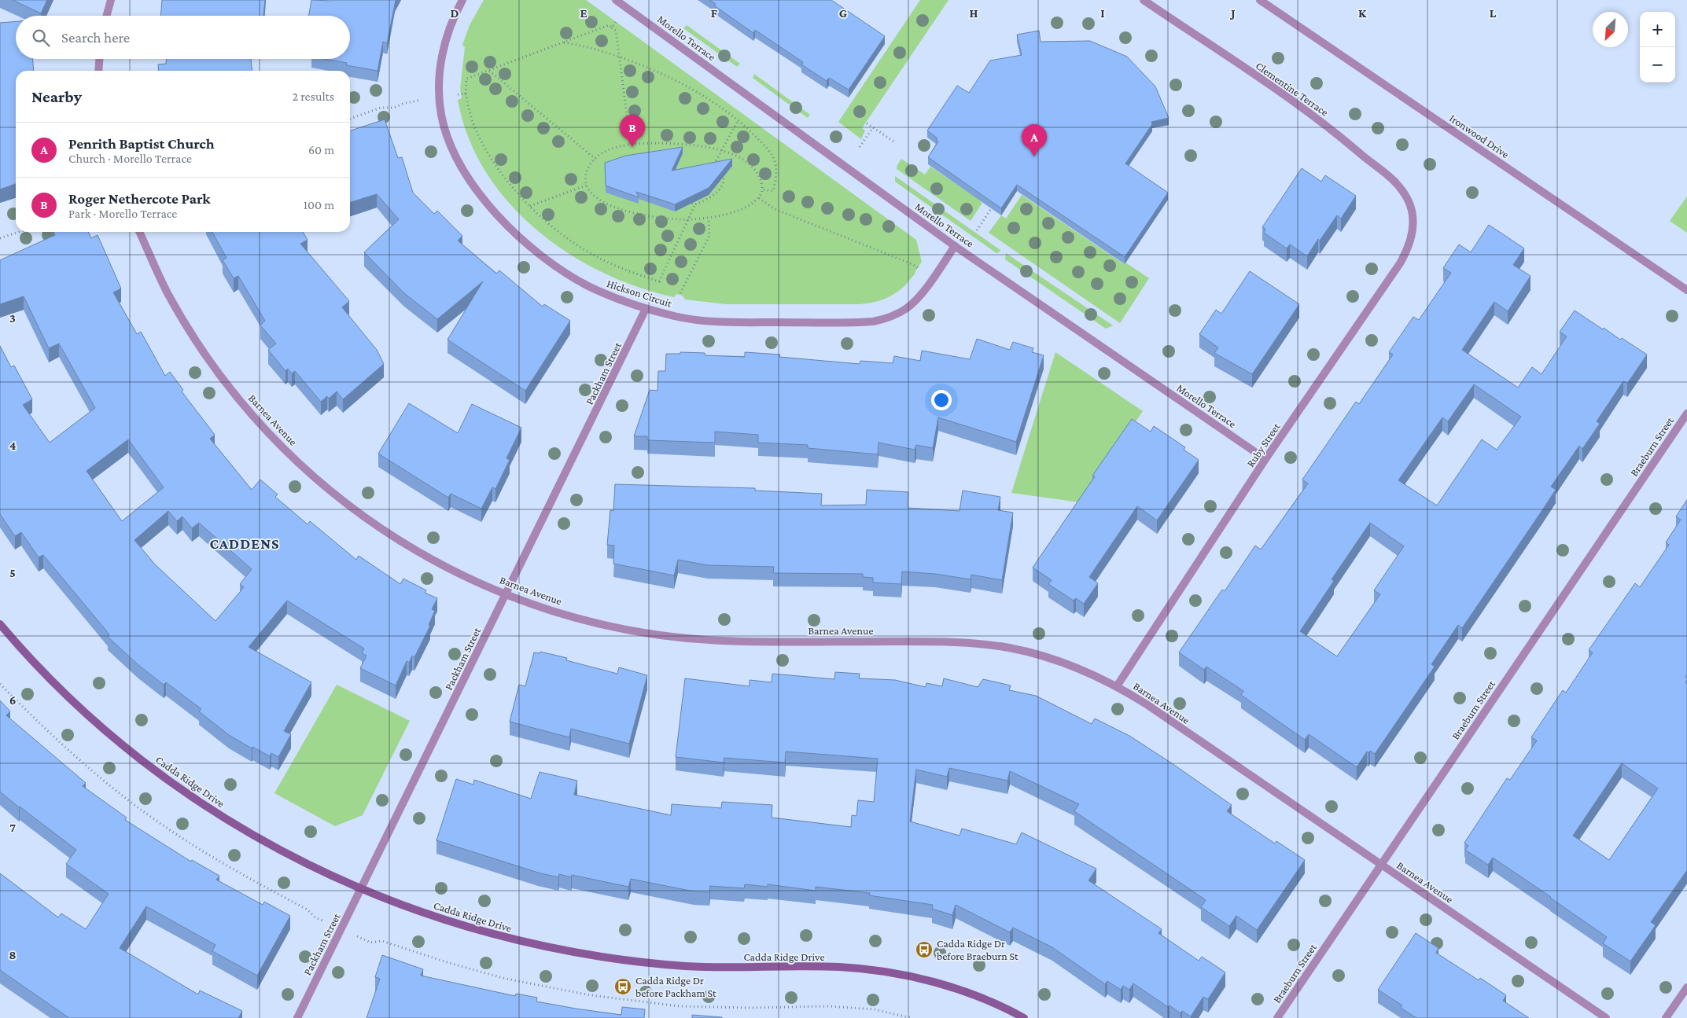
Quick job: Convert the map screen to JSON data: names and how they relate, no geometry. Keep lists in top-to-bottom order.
{
  "streets": {
    "street": [
      "Morello Terrace",
      "Clementine Terrace",
      "Ironwood Drive",
      "Hickson Circuit",
      "Packham Street",
      "Barnea Avenue",
      "Ruby Street",
      "Braeburn Street",
      "Cadda Ridge Drive"
    ]
  },
  "crossings": [
    ["Morello Terrace", "Hickson Circuit"],
    ["Morello Terrace", "Ruby Street"],
    ["Clementine Terrace", "Ruby Street"],
    ["Hickson Circuit", "Packham Street"],
    ["Packham Street", "Barnea Avenue"],
    ["Packham Street", "Cadda Ridge Drive"],
    ["Barnea Avenue", "Ruby Street"],
    ["Barnea Avenue", "Braeburn Street"]
  ],
  "districts": ["CADDENS"],
  "places": {
    "bus stop": ["Cadda Ridge Dr before Braeburn St", "Cadda Ridge Dr before Packham St"]
  },
  "north": "bottom left",
  "page": {
    "map_buttons": ["+", "−"],
    "search": "Search here",
    "heading": ["Nearby", "2 results"],
    "pins": ["B", "A"],
    "list": [
      {
        "mark": "A",
        "name": "Penrith Baptist Church",
        "note": "Church · Morello Terrace",
        "value": "60 m"
      },
      {
        "mark": "B",
        "name": "Roger Nethercote Park",
        "note": "Park · Morello Terrace",
        "value": "100 m"
      }
    ]
  },
  "grid": {
    "columns": [
      "D",
      "E",
      "F",
      "G",
      "H",
      "I",
      "J",
      "K",
      "L"
    ],
    "rows": [
      "3",
      "4",
      "5",
      "6",
      "7",
      "8"
    ]
  }
}
